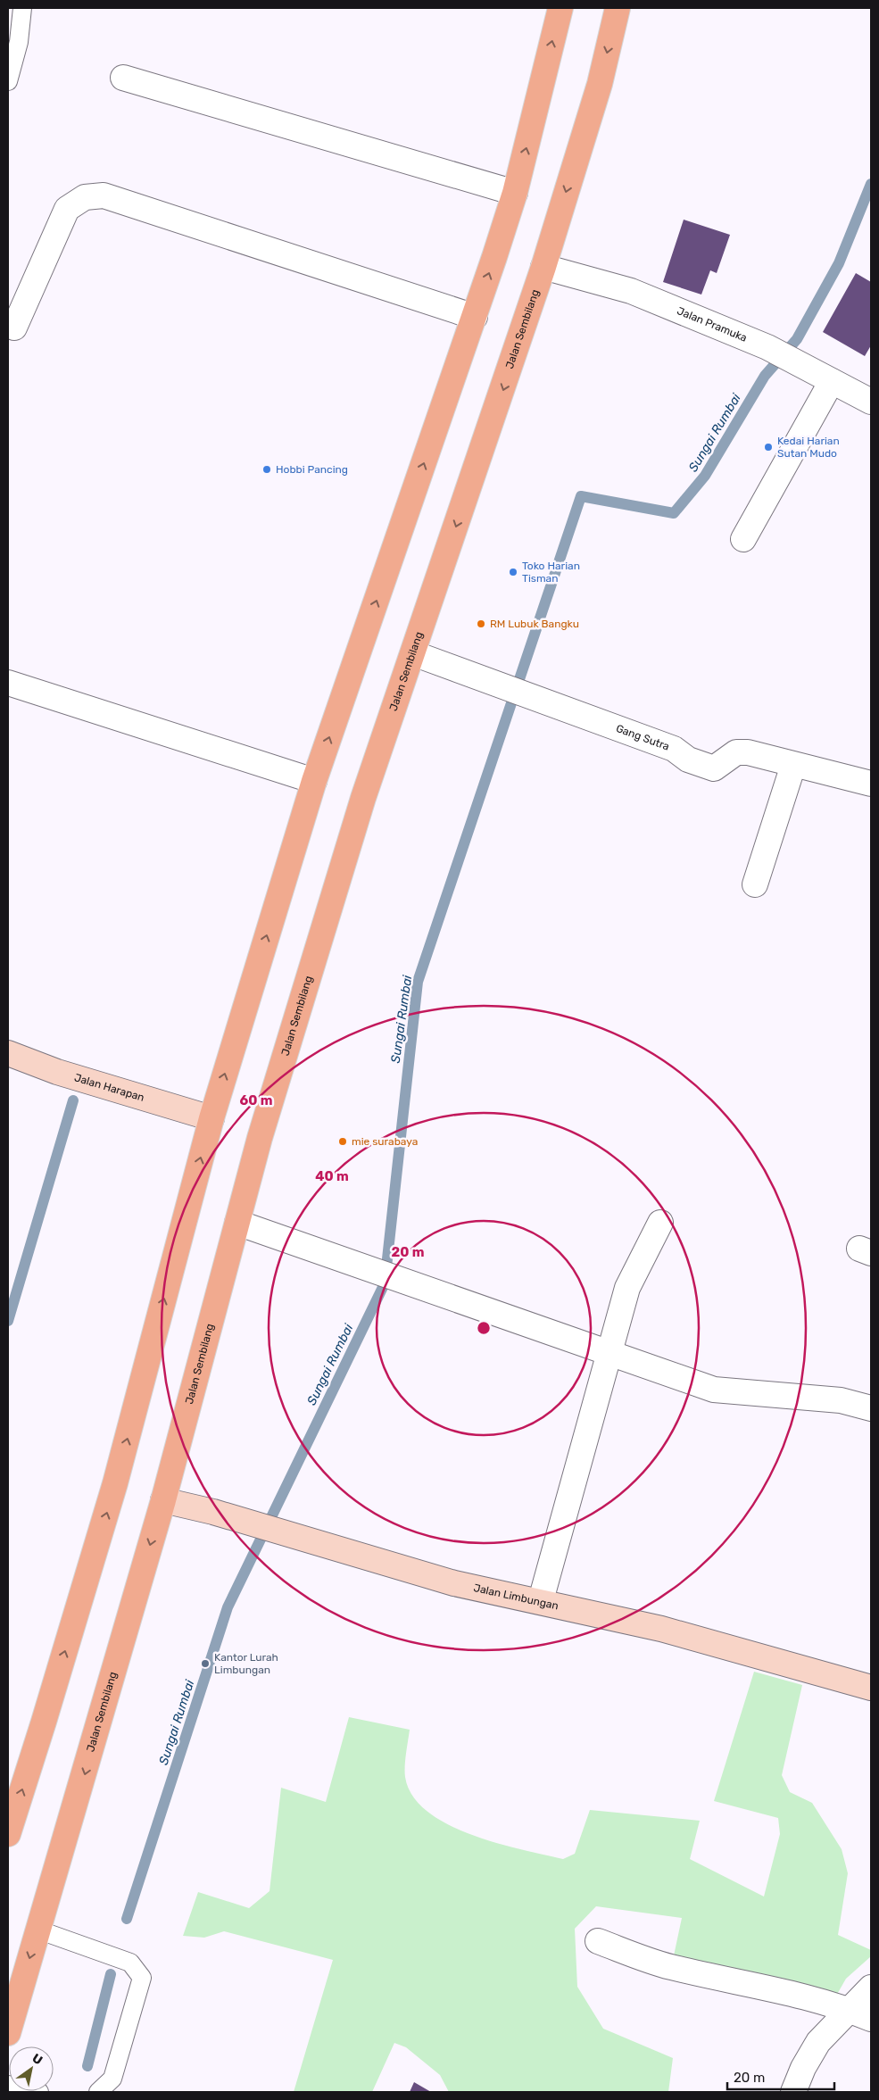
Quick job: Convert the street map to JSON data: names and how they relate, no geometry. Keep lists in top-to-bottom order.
{
  "streets": {
    "main road": ["Jalan Sembilang"],
    "street": [
      "Jalan Pramuka",
      "Gang Sutra",
      "Jalan Harapan",
      "Jalan Limbungan"
    ]
  },
  "crossings": [
    ["Jalan Pramuka", "Jalan Sembilang"],
    ["Jalan Sembilang", "Gang Sutra"],
    ["Jalan Sembilang", "Jalan Limbungan"]
  ],
  "water": ["Sungai Rumbai"],
  "places": [
    "Kedai Harian Sutan Mudo",
    "Hobbi Pancing",
    "Toko Harian Tisman",
    "RM Lubuk Bangku",
    "mie surabaya",
    "Kantor Lurah Limbungan"
  ],
  "scale_bar": "20 m",
  "north": "top right",
  "rings": ["60 m", "40 m", "20 m"]
}
